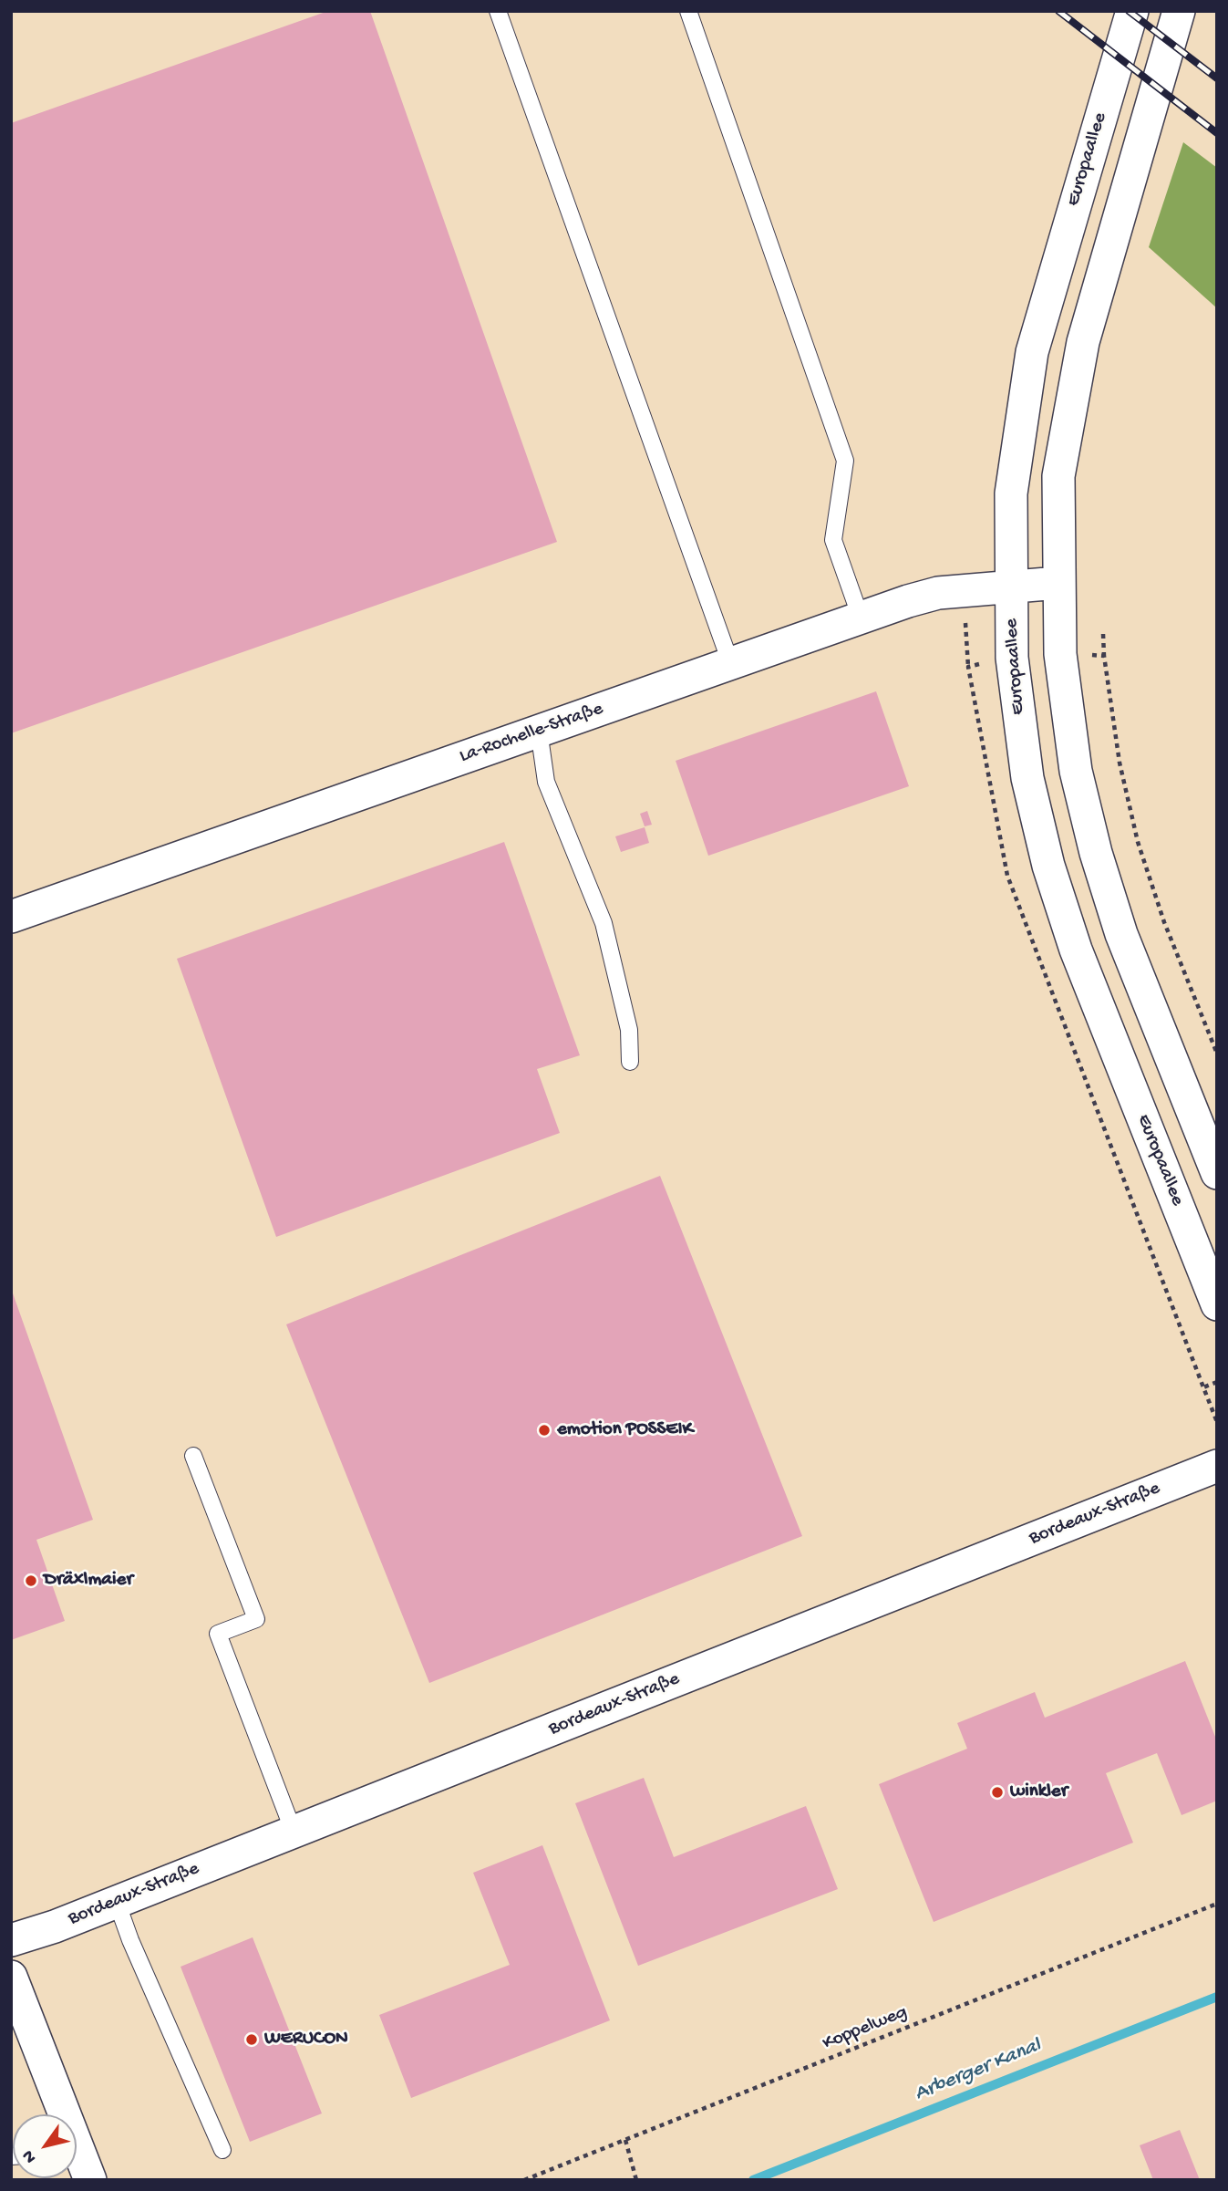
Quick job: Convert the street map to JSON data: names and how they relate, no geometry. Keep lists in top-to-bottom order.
{
  "streets": {
    "street": ["Europaallee", "La-Rochelle-Straße", "Bordeaux-Straße"],
    "path": ["Koppelweg"]
  },
  "crossings": [
    ["Europaallee", "La-Rochelle-Straße"]
  ],
  "water": ["Arberger Kanal"],
  "places": [
    "emotion POSSEIK",
    "Dräxlmaier",
    "winkler",
    "WERUCON"
  ],
  "north": "bottom left"
}
